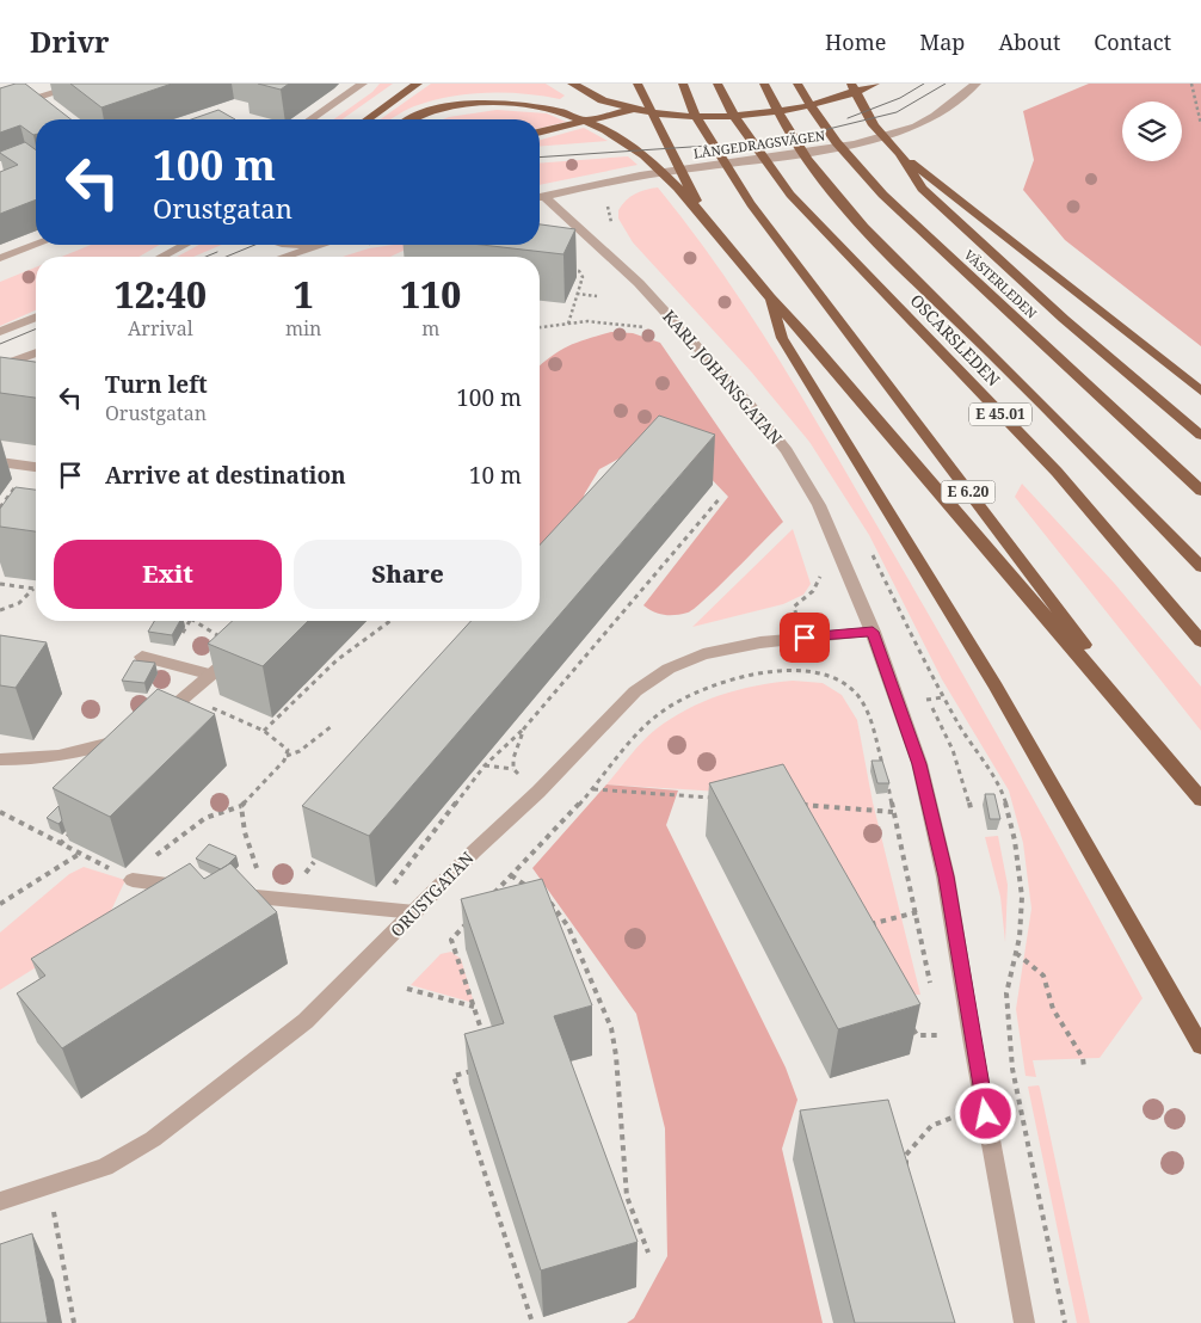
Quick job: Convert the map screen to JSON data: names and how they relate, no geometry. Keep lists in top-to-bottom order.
{
  "streets": {
    "highway": [
      "VÄSTERLEDEN",
      "OSCARSLEDEN",
      "E 45.01",
      "E 6.20"
    ],
    "street": ["LÅNGEDRAGSVÄGEN", "KARL JOHANSGATAN", "ORUSTGATAN"]
  },
  "crossings": [
    ["KARL JOHANSGATAN", "ORUSTGATAN"]
  ],
  "page": {
    "header": "Drivr",
    "nav": [
      "Home",
      "Map",
      "About",
      "Contact"
    ],
    "turn": ["100 m", "Orustgatan"],
    "eta": [
      "12:40",
      "Arrival",
      "1",
      "min",
      "110",
      "m"
    ],
    "list": [
      {
        "name": "Turn left",
        "note": "Orustgatan",
        "value": "100 m"
      },
      {
        "name": "Arrive at destination",
        "value": "10 m"
      }
    ],
    "buttons": ["Exit", "Share"]
  }
}
